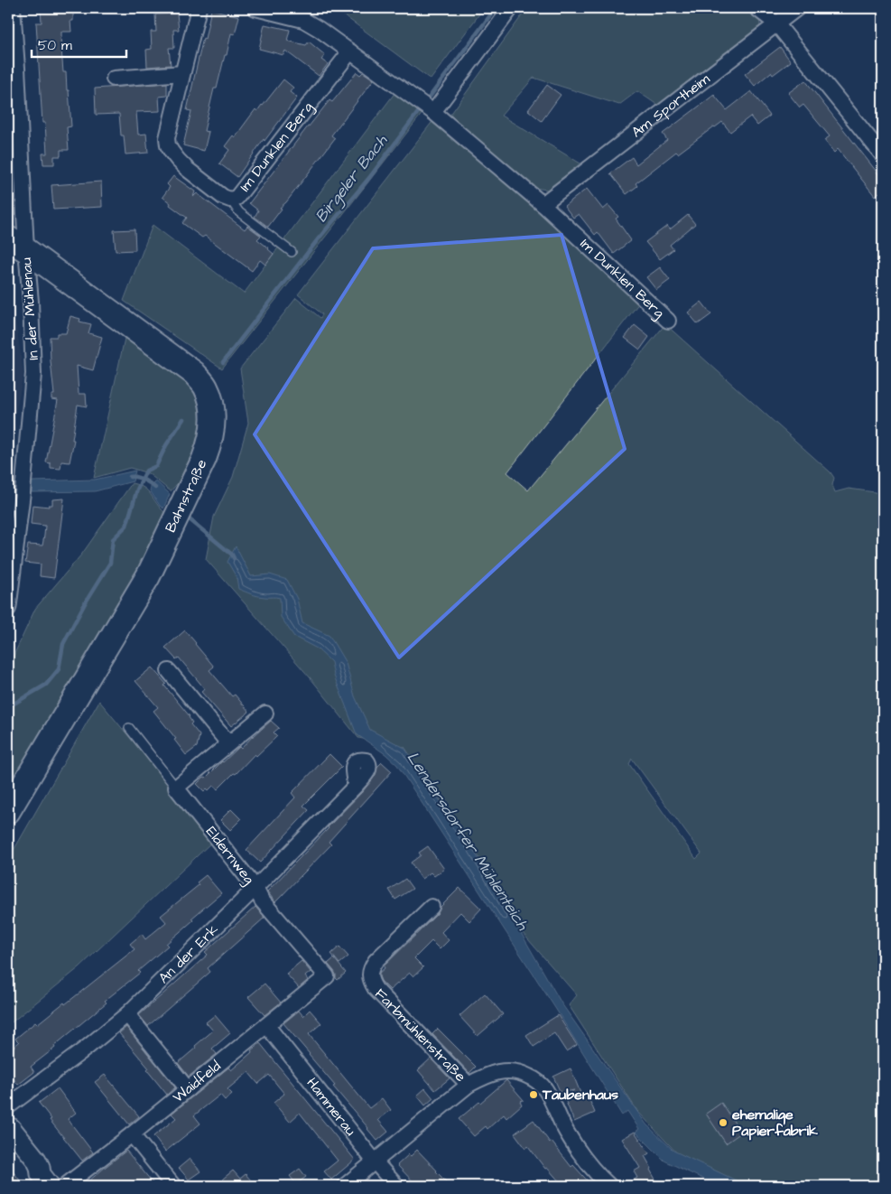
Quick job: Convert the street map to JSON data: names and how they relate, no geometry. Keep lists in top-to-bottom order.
{
  "streets": {
    "main road": ["Bahnstraße"],
    "street": [
      "Am Sportheim",
      "Im Dunklen Berg",
      "In der Mühlenau",
      "Eldernweg",
      "An der Erk",
      "Farbmühlenstraße",
      "Waidfeld",
      "Hammerau"
    ]
  },
  "crossings": [
    ["Am Sportheim", "Im Dunklen Berg"],
    ["In der Mühlenau", "Bahnstraße"],
    ["Eldernweg", "An der Erk"],
    ["Eldernweg", "Waidfeld"],
    ["Farbmühlenstraße", "Hammerau"],
    ["Waidfeld", "Hammerau"]
  ],
  "water": ["Birgeler Bach", "Lendersdorfer Mühlenteich"],
  "places": ["Taubenhaus", "ehemalige Papierfabrik"],
  "scale_bar": "50 m"
}
